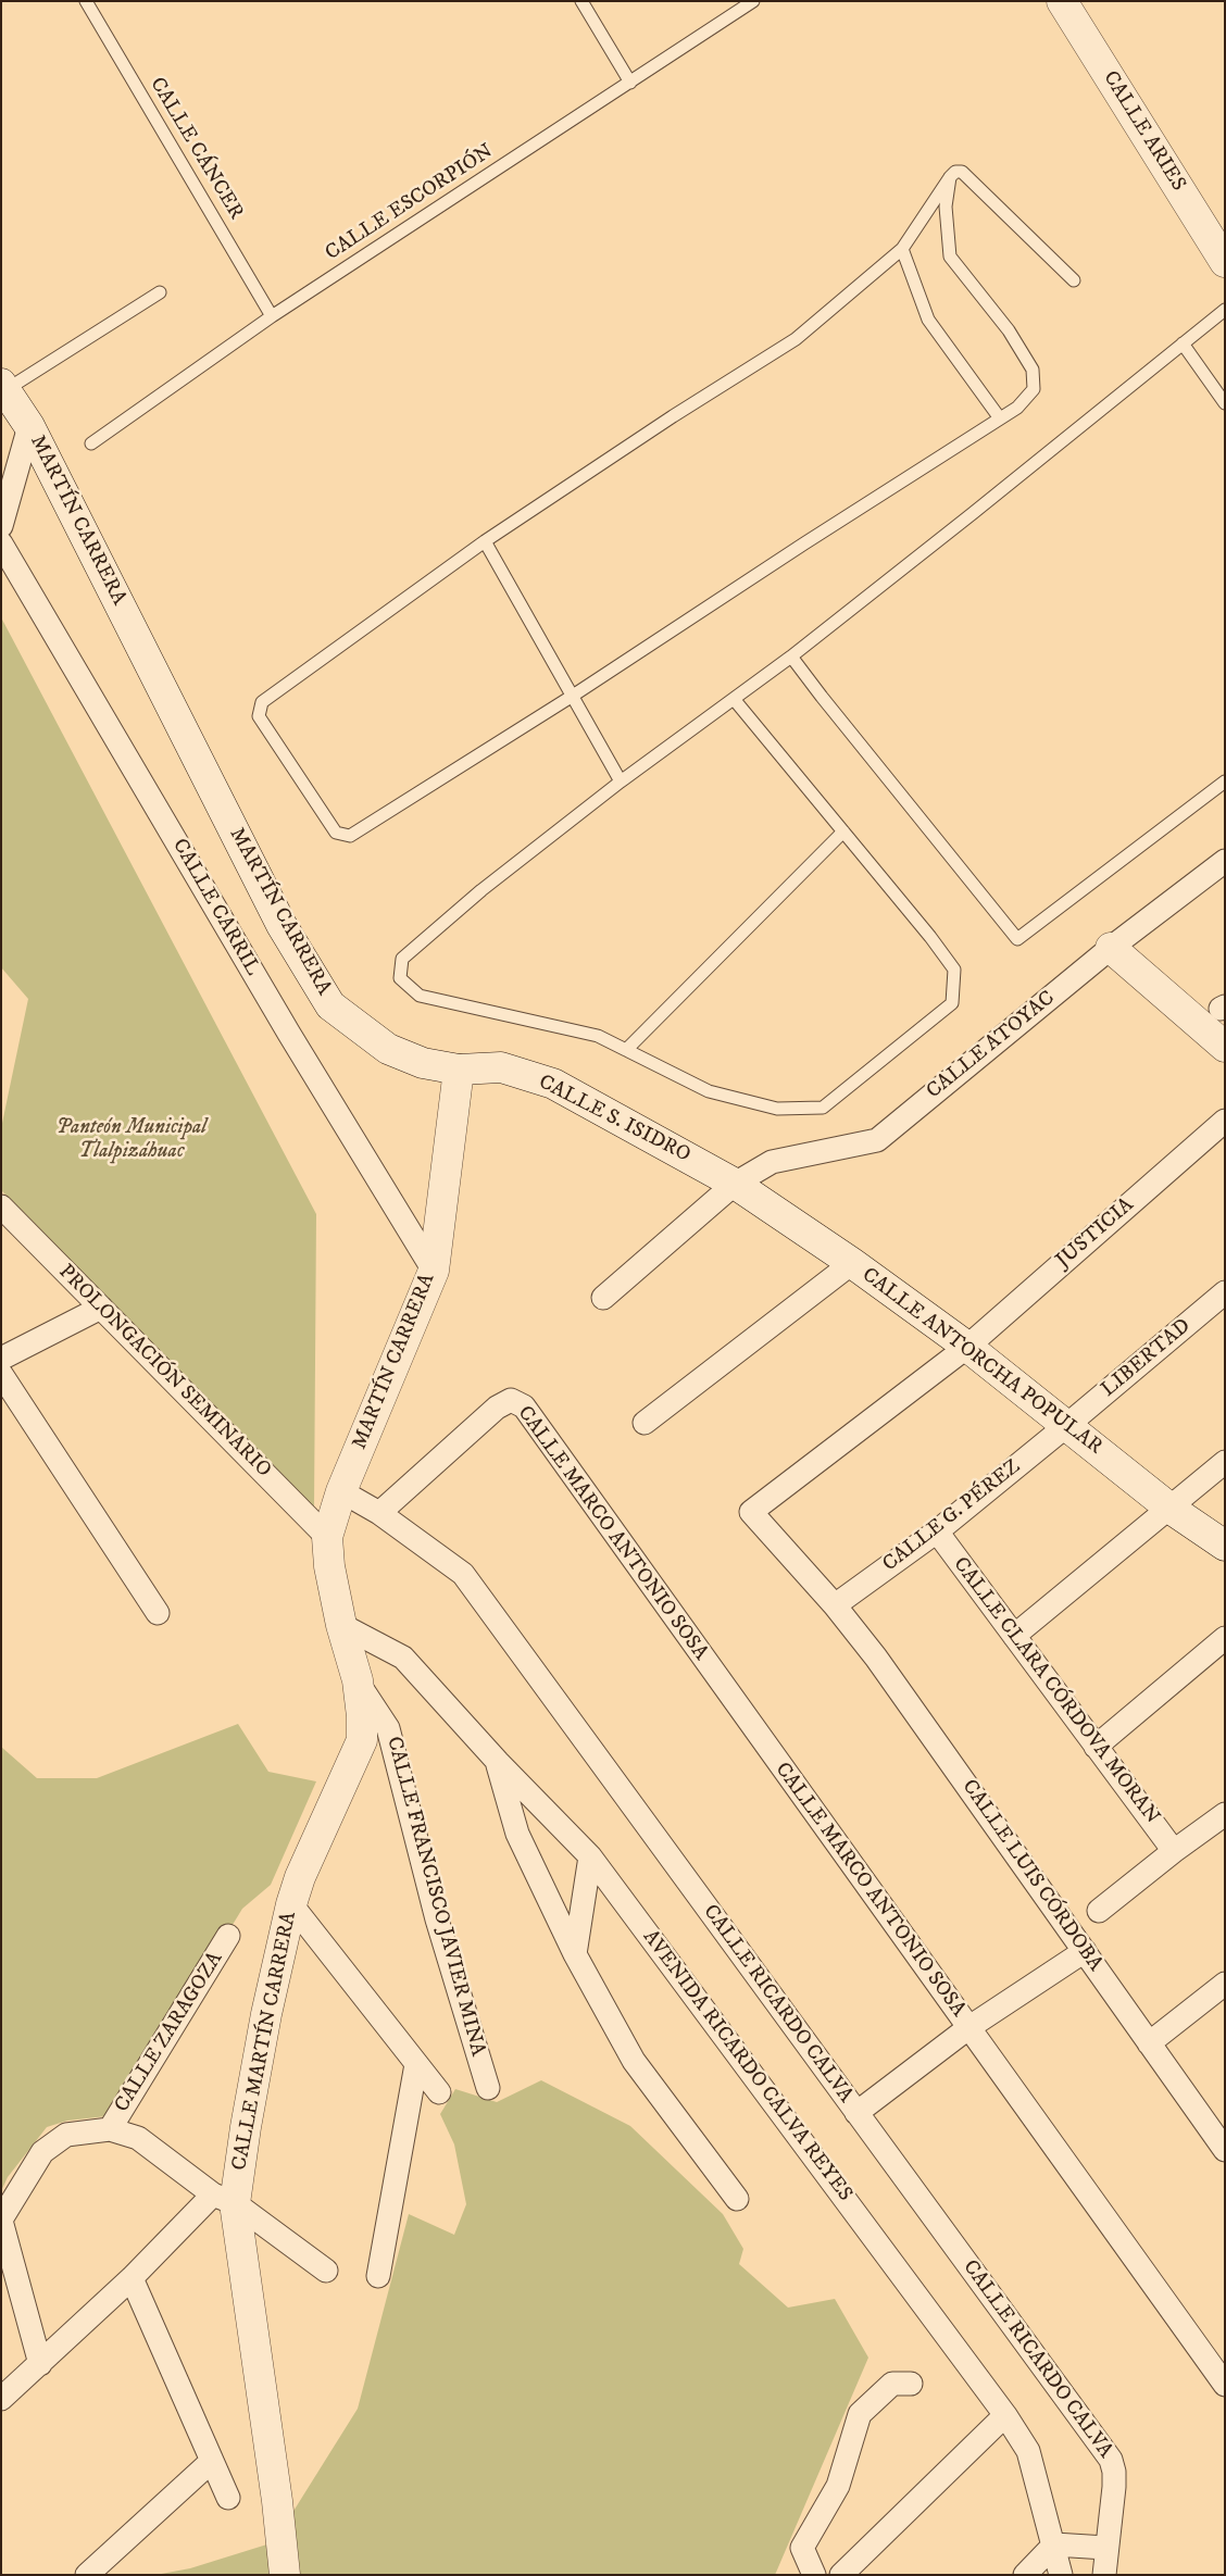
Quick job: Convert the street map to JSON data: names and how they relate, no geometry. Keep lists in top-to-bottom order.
{
  "streets": {
    "street": [
      "CALLE ARIES",
      "MARTÍN CARRERA",
      "CALLE CARRIL",
      "CALLE ATOYAC",
      "CALLE S. ISIDRO",
      "JUSTICIA",
      "LIBERTAD",
      "CALLE ANTORCHA POPULAR",
      "PROLONGACIÓN SEMINARIO",
      "CALLE G. PÉREZ",
      "CALLE MARCO ANTONIO SOSA",
      "CALLE CLARA CÓRDOVA MORAN",
      "CALLE LUIS CÓRDOBA",
      "CALLE FRANCISCO JAVIER MINA",
      "CALLE RICARDO CALVA",
      "CALLE ZARAGOZA",
      "CALLE MARTÍN CARRERA",
      "AVENIDA RICARDO CALVA REYES"
    ],
    "lane": ["CALLE CÁNCER", "CALLE ESCORPIÓN"]
  },
  "crossings": [
    ["CALLE CÁNCER", "CALLE ESCORPIÓN"],
    ["MARTÍN CARRERA", "CALLE CARRIL"],
    ["MARTÍN CARRERA", "CALLE S. ISIDRO"],
    ["MARTÍN CARRERA", "CALLE RICARDO CALVA"],
    ["MARTÍN CARRERA", "CALLE MARTÍN CARRERA"],
    ["CALLE ATOYAC", "CALLE S. ISIDRO"],
    ["CALLE ATOYAC", "CALLE ANTORCHA POPULAR"],
    ["CALLE S. ISIDRO", "CALLE ANTORCHA POPULAR"],
    ["JUSTICIA", "CALLE ANTORCHA POPULAR"],
    ["JUSTICIA", "CALLE LUIS CÓRDOBA"],
    ["LIBERTAD", "CALLE ANTORCHA POPULAR"],
    ["LIBERTAD", "CALLE G. PÉREZ"],
    ["CALLE ANTORCHA POPULAR", "CALLE G. PÉREZ"],
    ["PROLONGACIÓN SEMINARIO", "CALLE MARTÍN CARRERA"],
    ["CALLE G. PÉREZ", "CALLE CLARA CÓRDOVA MORAN"],
    ["CALLE G. PÉREZ", "CALLE LUIS CÓRDOBA"],
    ["CALLE MARCO ANTONIO SOSA", "CALLE RICARDO CALVA"],
    ["CALLE FRANCISCO JAVIER MINA", "CALLE MARTÍN CARRERA"],
    ["CALLE RICARDO CALVA", "CALLE MARTÍN CARRERA"],
    ["CALLE MARTÍN CARRERA", "AVENIDA RICARDO CALVA REYES"]
  ],
  "parks": ["Panteón Municipal Tlalpizáhuac"]
}
